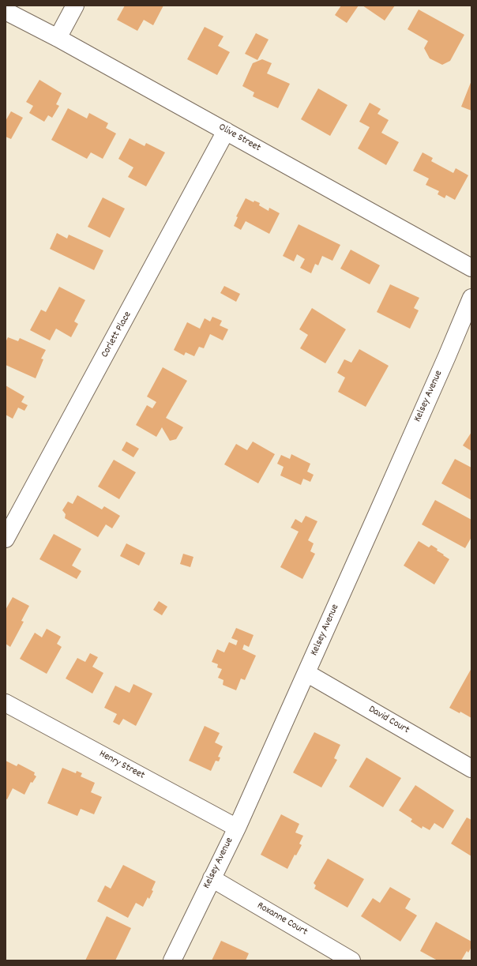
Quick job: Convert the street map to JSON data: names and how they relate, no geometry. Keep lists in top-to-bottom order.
{
  "streets": {
    "street": [
      "Olive Street",
      "Corlett Place",
      "Kelsey Avenue",
      "David Court",
      "Henry Street",
      "Roxanne Court"
    ]
  },
  "crossings": [
    ["Olive Street", "Corlett Place"],
    ["Kelsey Avenue", "David Court"],
    ["Kelsey Avenue", "Henry Street"],
    ["Kelsey Avenue", "Roxanne Court"]
  ]
}
